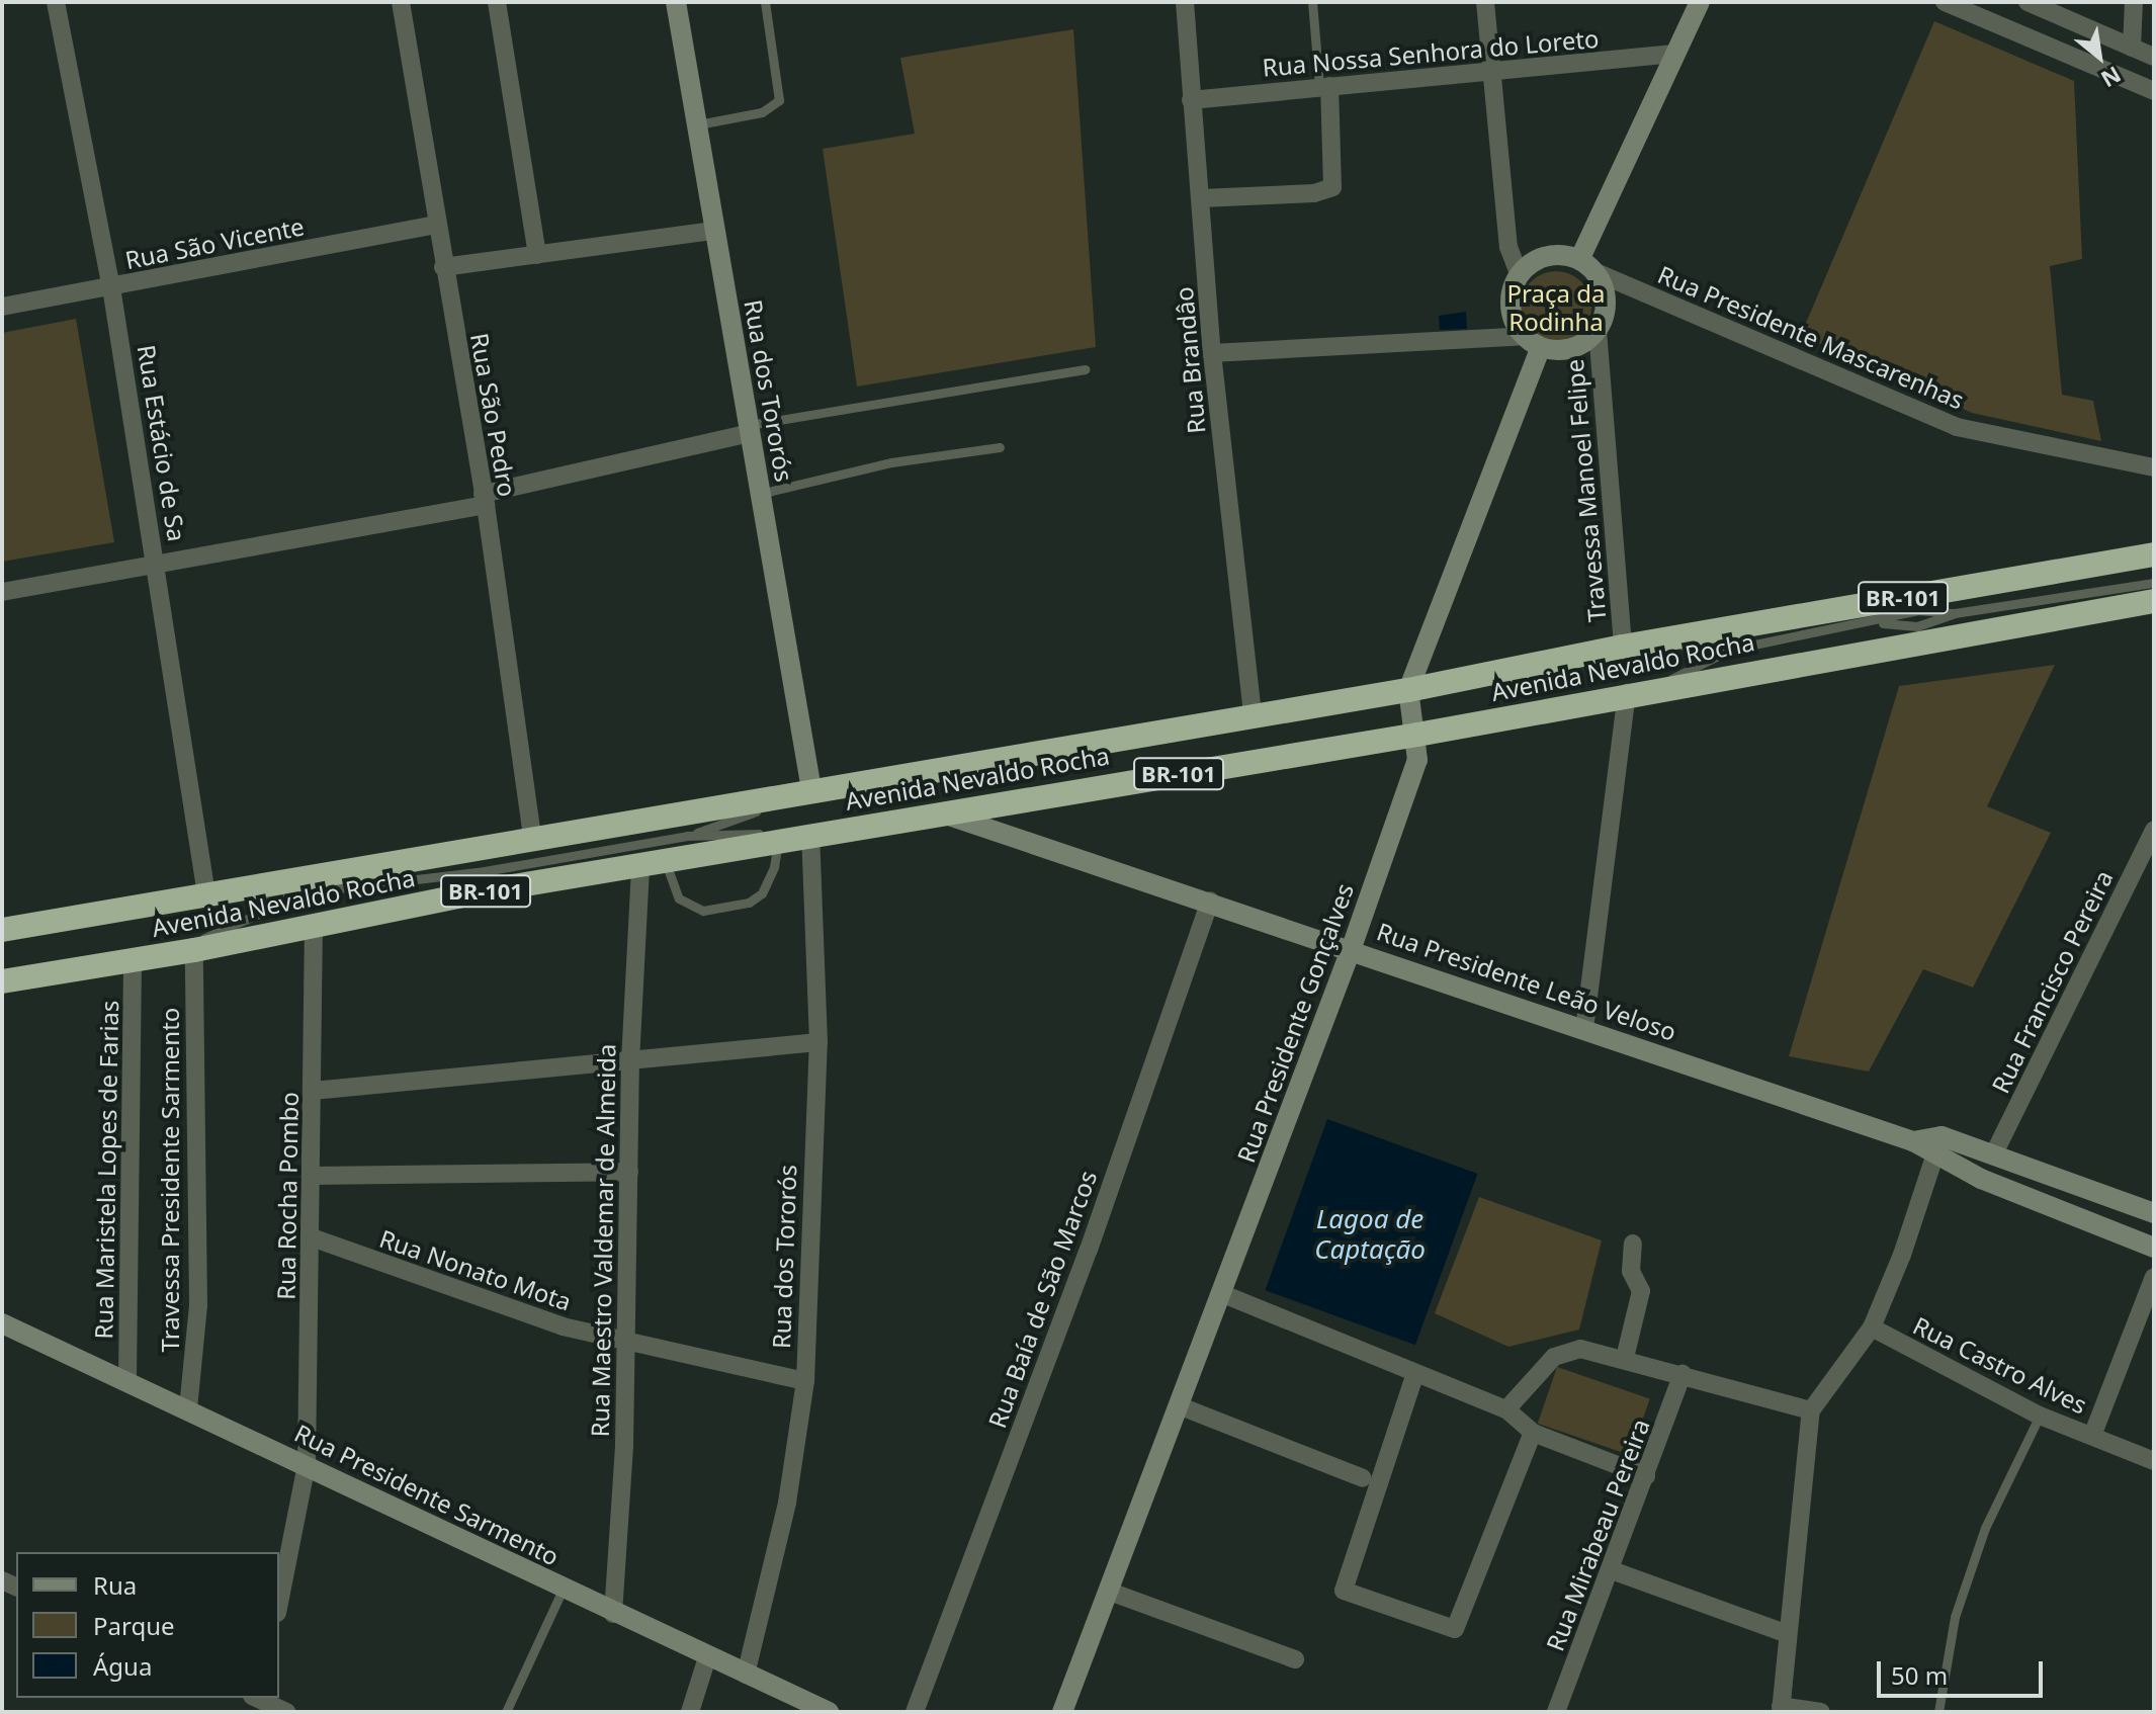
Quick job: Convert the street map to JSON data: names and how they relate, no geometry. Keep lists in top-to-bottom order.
{
  "streets": {
    "highway": ["BR-101", "Avenida Nevaldo Rocha"],
    "street": [
      "Rua Nossa Senhora do Loreto",
      "Rua São Vicente",
      "Rua Presidente Mascarenhas",
      "Rua Brandâo",
      "Rua dos Tororós",
      "Rua São Pedro",
      "Rua Estácio de Sa",
      "Travessa Manoel Felipe",
      "Rua Presidente Leão Veloso",
      "Rua Francisco Pereira",
      "Rua Presidente Gonçalves",
      "Rua Maristela Lopes de Farias",
      "Travessa Presidente Sarmento",
      "Rua Rocha Pombo",
      "Rua Maestro Valdemar de Almeida",
      "Rua Nonato Mota",
      "Rua Baía de São Marcos",
      "Rua Castro Alves",
      "Rua Presidente Sarmento",
      "Rua Mirabeau Pereira"
    ]
  },
  "crossings": [
    ["Rua Nossa Senhora do Loreto", "Rua Brandâo"],
    ["Rua São Vicente", "Rua São Pedro"],
    ["Rua São Vicente", "Rua Estácio de Sa"],
    ["Rua Presidente Mascarenhas", "Travessa Manoel Felipe"],
    ["Rua Brandâo", "Avenida Nevaldo Rocha"],
    ["Rua dos Tororós", "Avenida Nevaldo Rocha"],
    ["Rua dos Tororós", "Rua Nonato Mota"],
    ["Rua dos Tororós", "Rua Presidente Sarmento"],
    ["Rua São Pedro", "Avenida Nevaldo Rocha"],
    ["Rua Estácio de Sa", "Avenida Nevaldo Rocha"],
    ["Travessa Manoel Felipe", "Avenida Nevaldo Rocha"],
    ["Avenida Nevaldo Rocha", "Rua Presidente Leão Veloso"],
    ["Avenida Nevaldo Rocha", "Rua Presidente Gonçalves"],
    ["Avenida Nevaldo Rocha", "Rua Maristela Lopes de Farias"],
    ["Avenida Nevaldo Rocha", "Travessa Presidente Sarmento"],
    ["Avenida Nevaldo Rocha", "Rua Rocha Pombo"],
    ["Avenida Nevaldo Rocha", "Rua Maestro Valdemar de Almeida"],
    ["Rua Presidente Leão Veloso", "Rua Presidente Gonçalves"],
    ["Rua Presidente Leão Veloso", "Rua Baía de São Marcos"],
    ["Rua Maristela Lopes de Farias", "Rua Presidente Sarmento"],
    ["Travessa Presidente Sarmento", "Rua Presidente Sarmento"],
    ["Rua Rocha Pombo", "Rua Nonato Mota"],
    ["Rua Rocha Pombo", "Rua Presidente Sarmento"],
    ["Rua Maestro Valdemar de Almeida", "Rua Nonato Mota"],
    ["Rua Maestro Valdemar de Almeida", "Rua Presidente Sarmento"]
  ],
  "water": ["Lagoa de Captação"],
  "parks": ["Praça da Rodinha"],
  "legend": ["Rua", "Parque", "Água"],
  "scale_bar": "50 m",
  "north": "bottom right"
}
